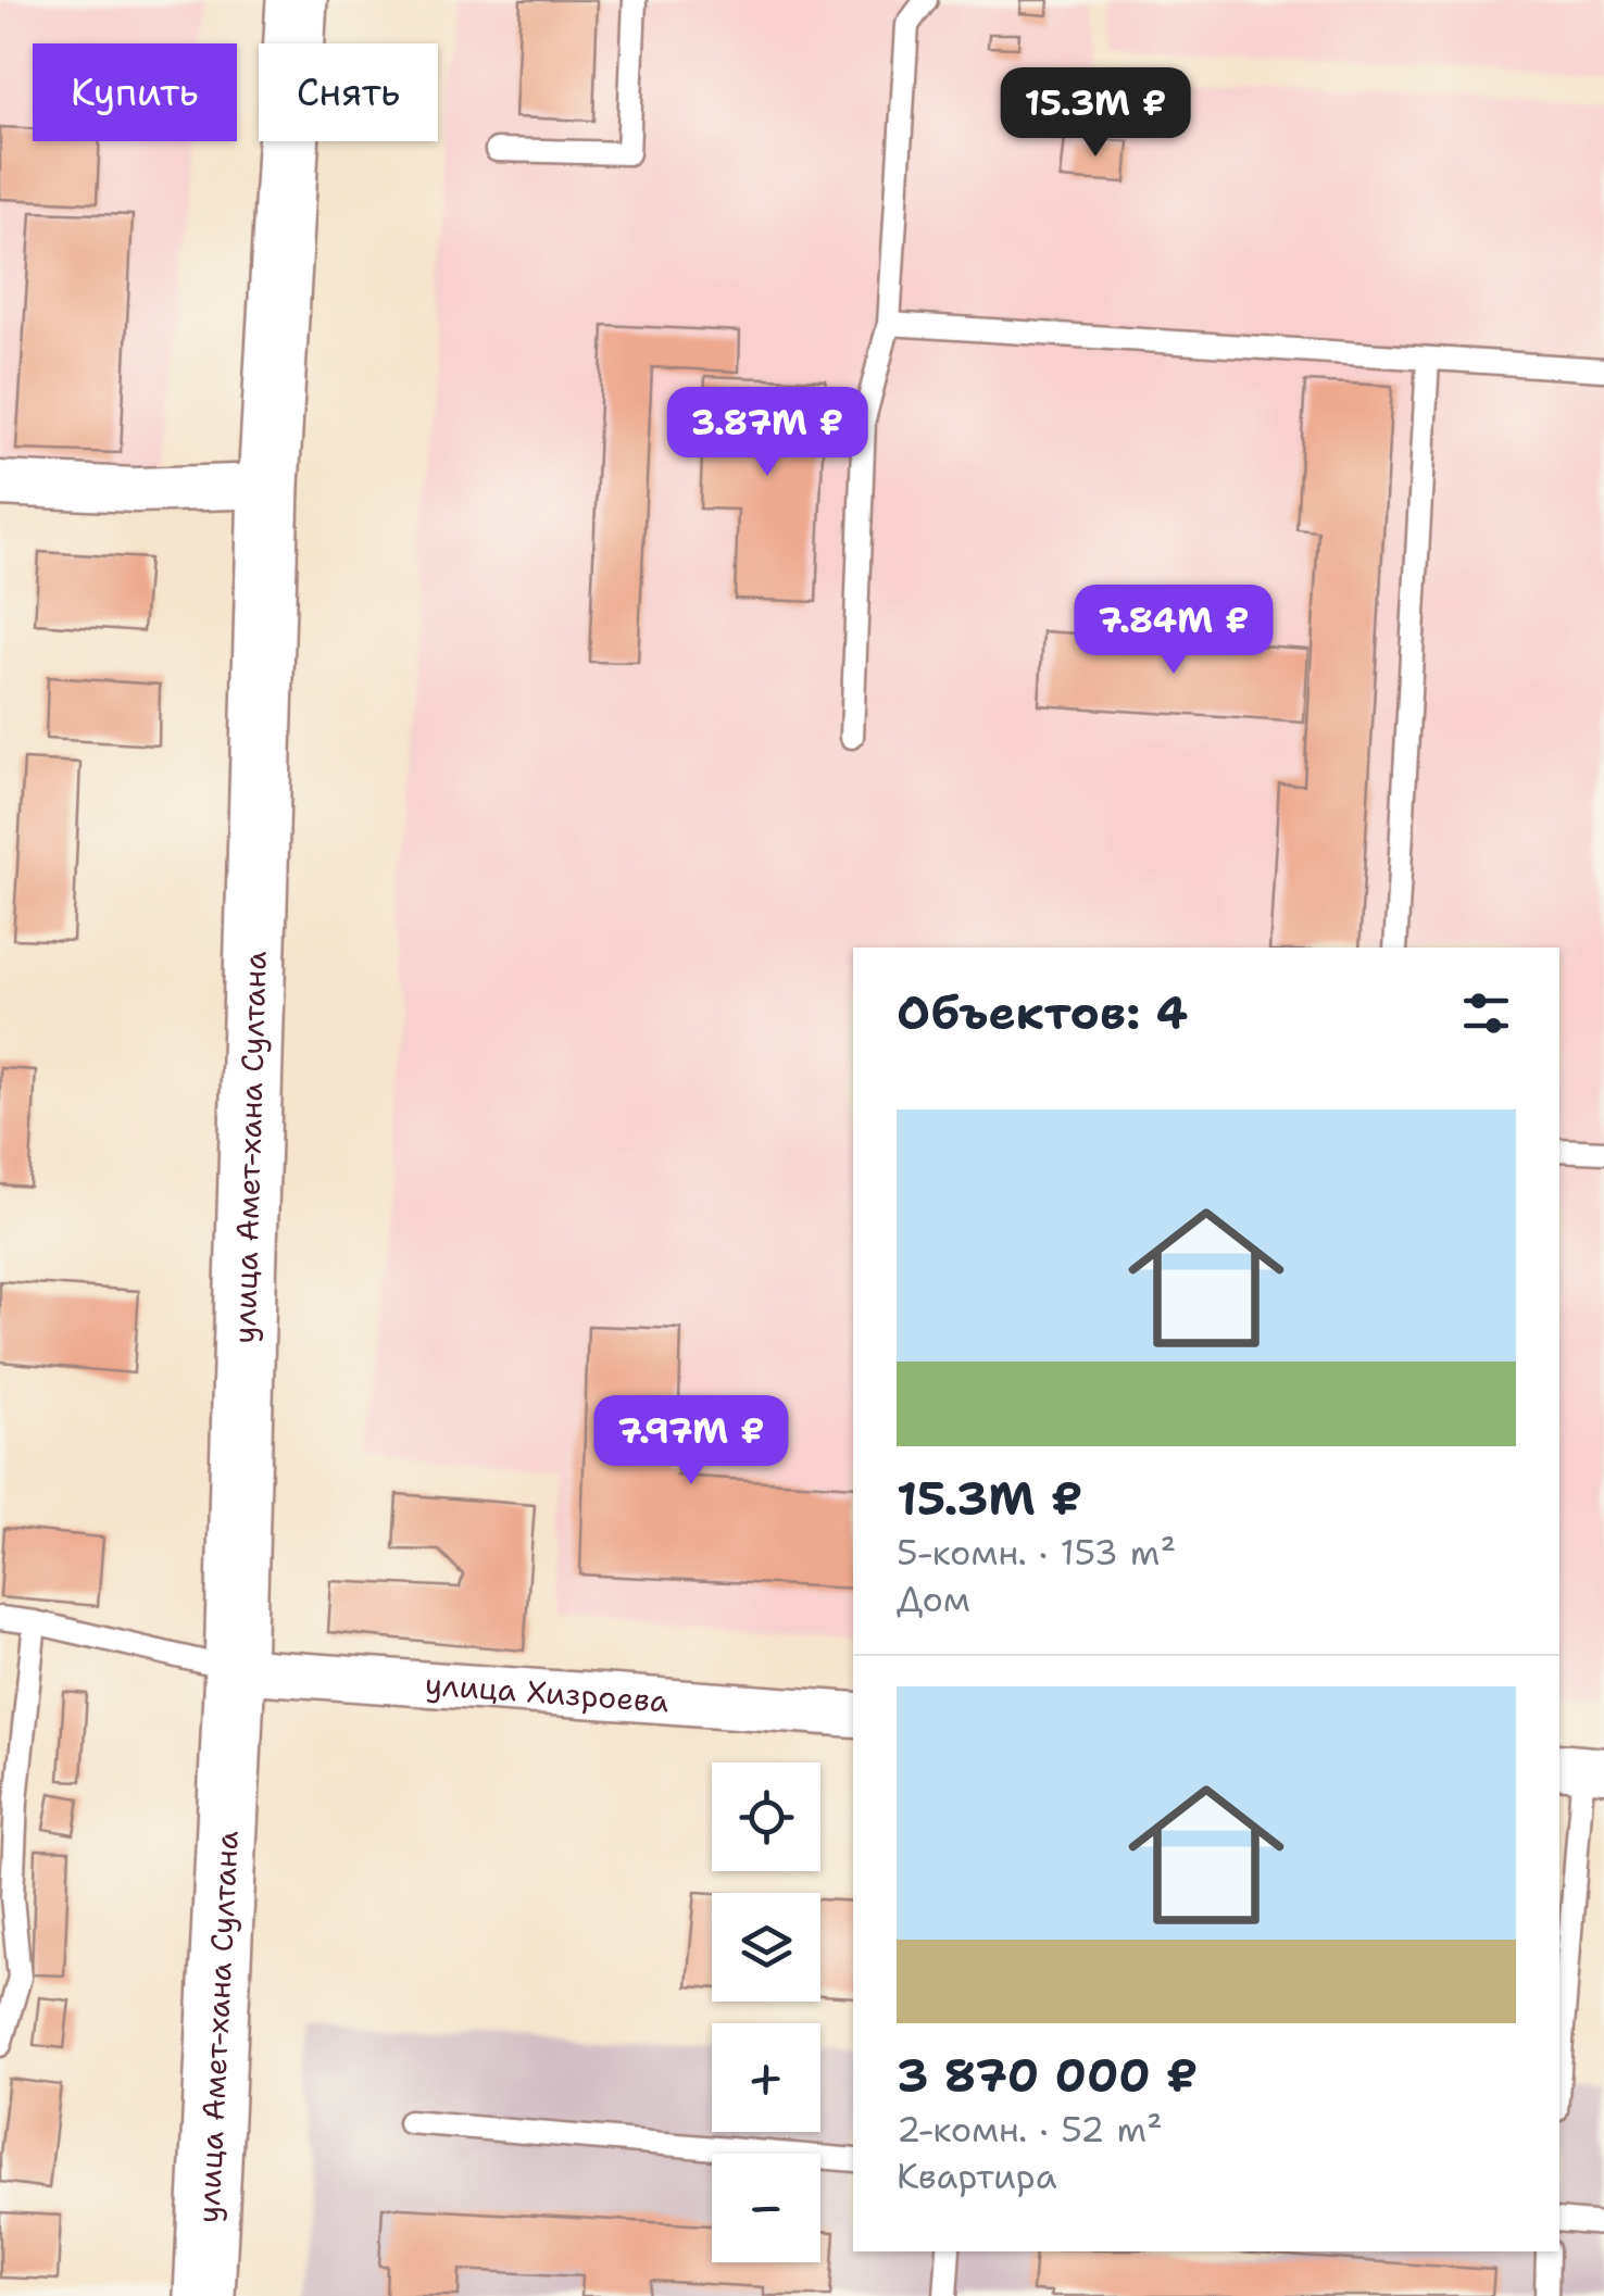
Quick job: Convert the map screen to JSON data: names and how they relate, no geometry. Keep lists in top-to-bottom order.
{
  "streets": {
    "main road": ["улица Амет-хана Султана"],
    "street": ["улица Хизроева"]
  },
  "crossings": [
    ["улица Амет-хана Султана", "улица Хизроева"]
  ],
  "page": {
    "chip": ["Купить", "Снять"],
    "price": [
      "15.3M ₽",
      "3.87M ₽",
      "7.84M ₽",
      "7.97M ₽"
    ],
    "heading": "Объектов: 4",
    "list": [
      {
        "name": "15.3M ₽",
        "note": "5-комн. · 153 m² · Дом"
      },
      {
        "name": "3 870 000 ₽",
        "note": "2-комн. · 52 m² · Квартира"
      }
    ],
    "map_buttons": ["+", "−"]
  }
}
